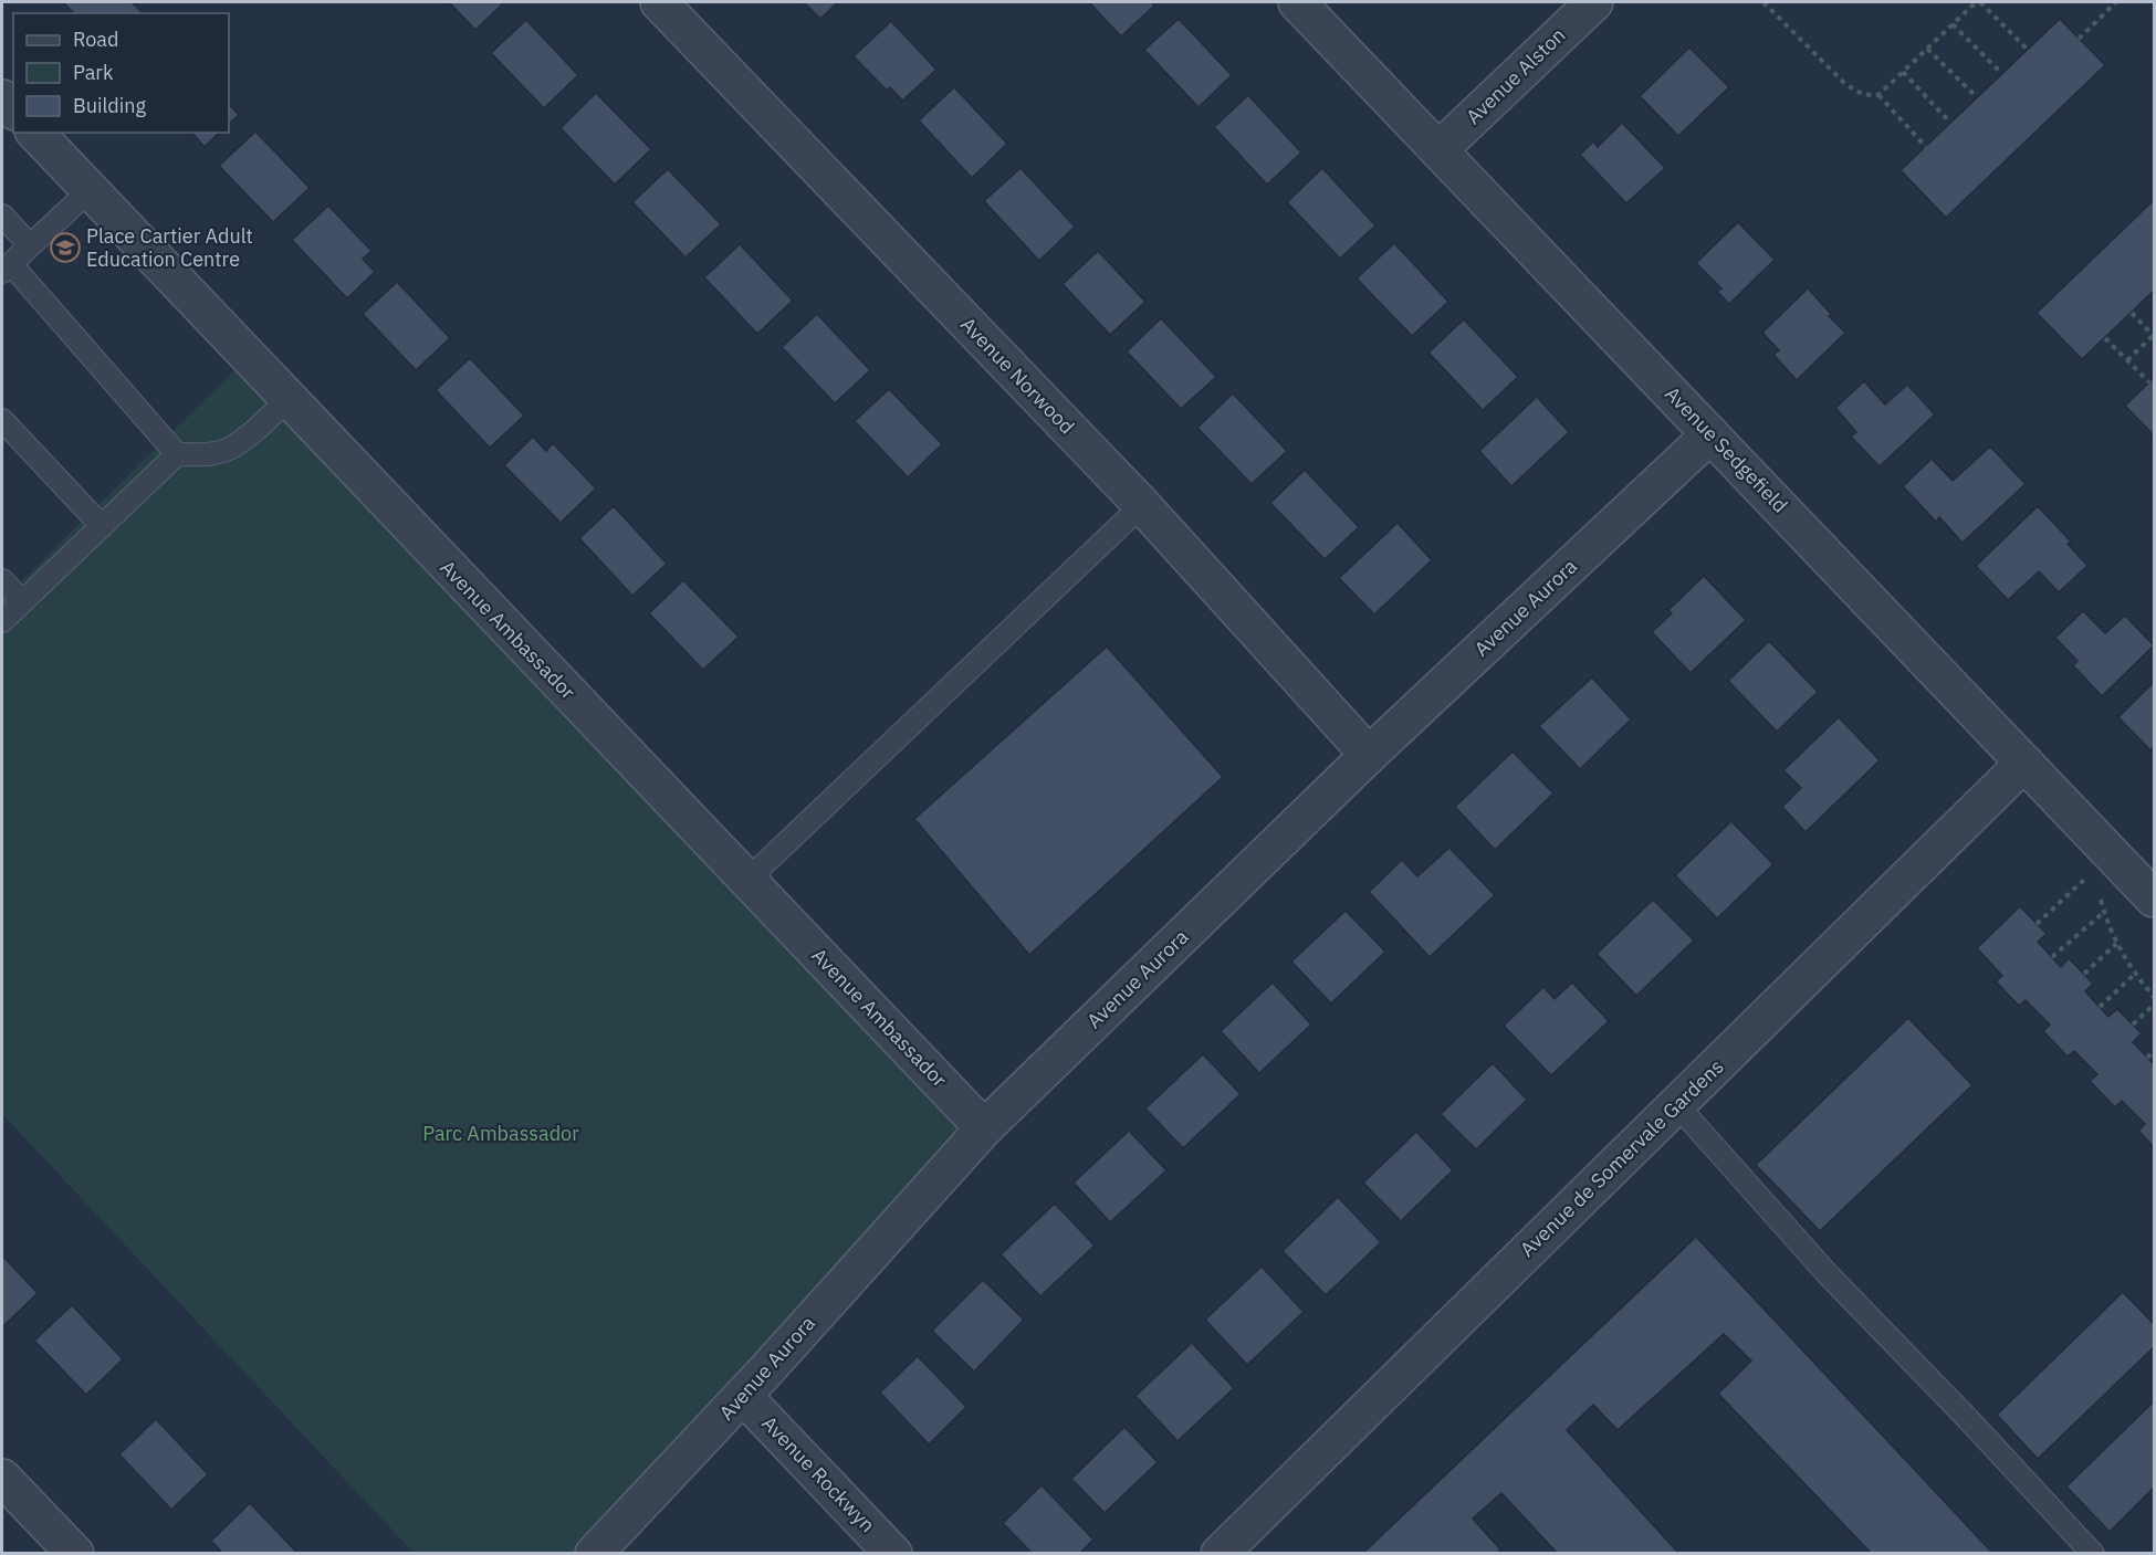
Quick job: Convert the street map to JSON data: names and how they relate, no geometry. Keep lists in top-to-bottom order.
{
  "streets": {
    "street": [
      "Avenue Alston",
      "Avenue Norwood",
      "Avenue Sedgefield",
      "Avenue Aurora",
      "Avenue Ambassador",
      "Avenue de Somervale Gardens",
      "Avenue Rockwyn"
    ]
  },
  "crossings": [
    ["Avenue Alston", "Avenue Sedgefield"],
    ["Avenue Norwood", "Avenue Aurora"],
    ["Avenue Sedgefield", "Avenue Aurora"],
    ["Avenue Sedgefield", "Avenue de Somervale Gardens"],
    ["Avenue Aurora", "Avenue Ambassador"],
    ["Avenue Aurora", "Avenue Rockwyn"]
  ],
  "parks": ["Parc Ambassador"],
  "places": {
    "school or university": ["Place Cartier Adult Education Centre"]
  },
  "legend": ["Road", "Park", "Building"]
}
